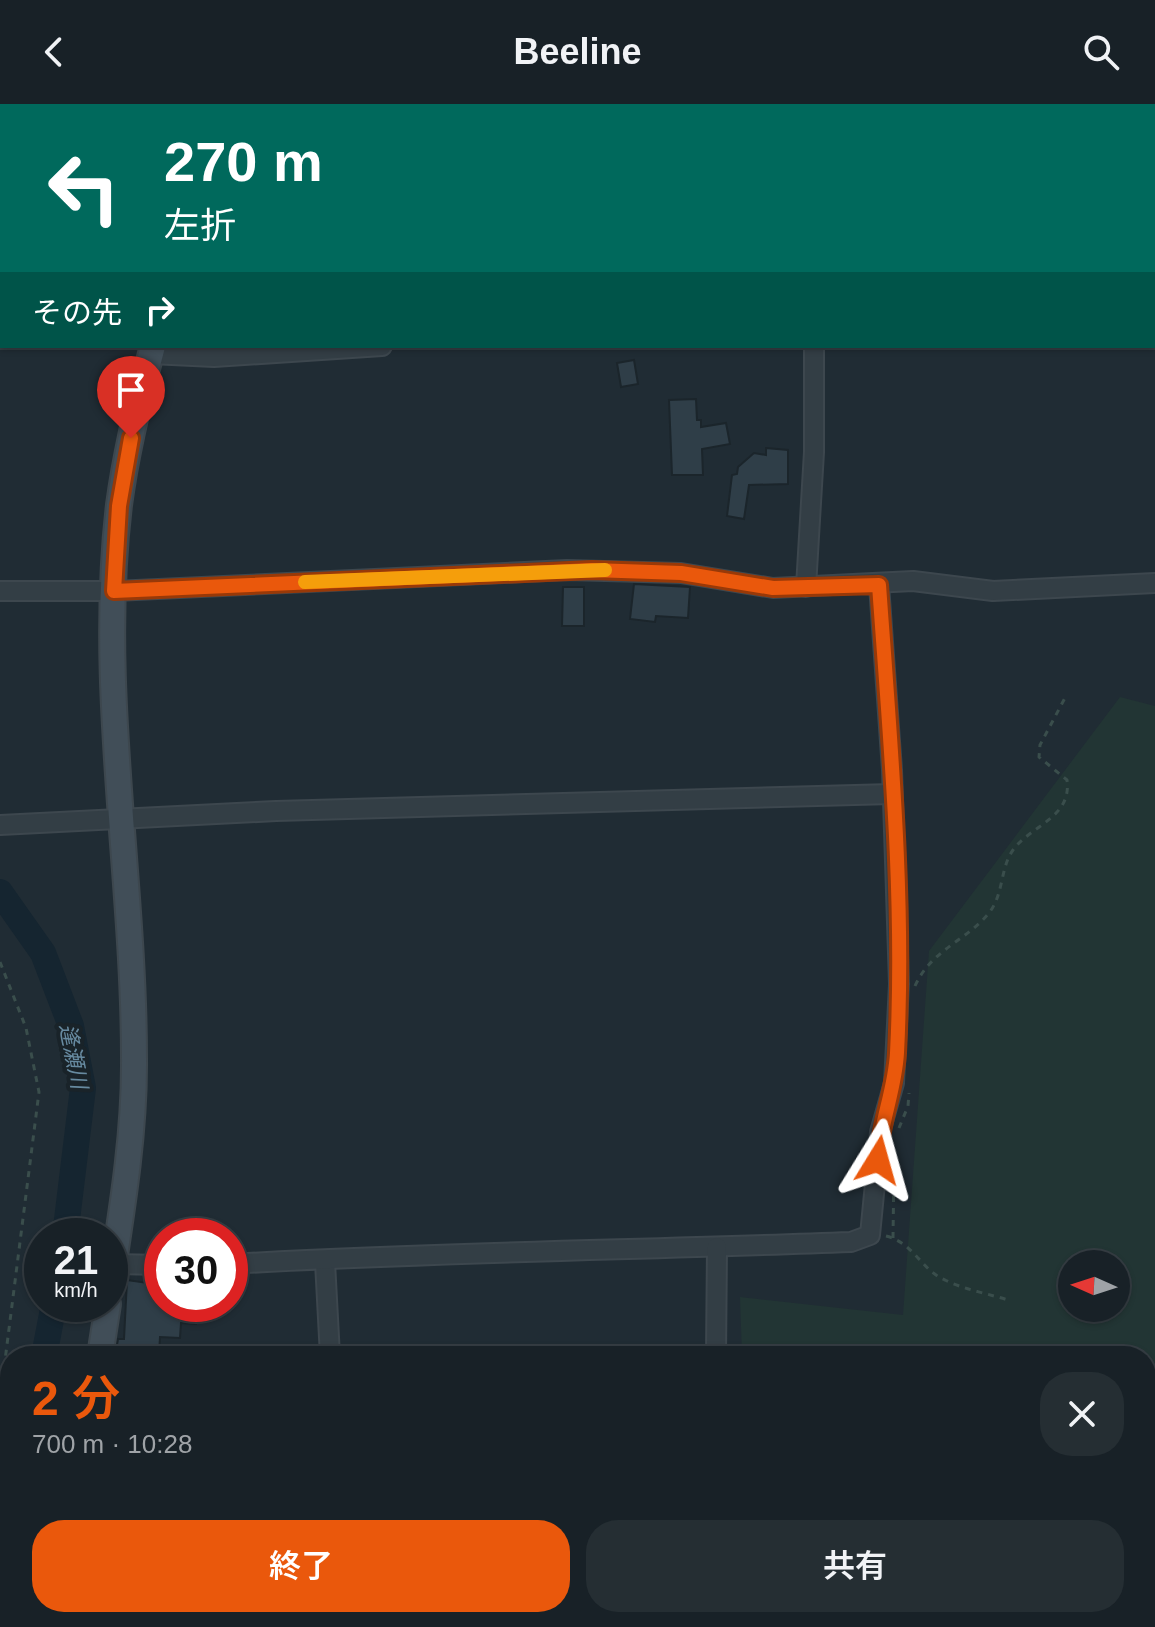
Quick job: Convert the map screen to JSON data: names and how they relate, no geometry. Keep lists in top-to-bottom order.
{
  "water": ["逢瀬川"],
  "north": "left",
  "page": {
    "header": "Beeline",
    "turn": ["270 m", "左折"],
    "then": "その先",
    "speed": "21 km/h",
    "limit": "30",
    "heading": ["2 分", "700 m · 10:28"],
    "buttons": ["終了", "共有"]
  }
}
